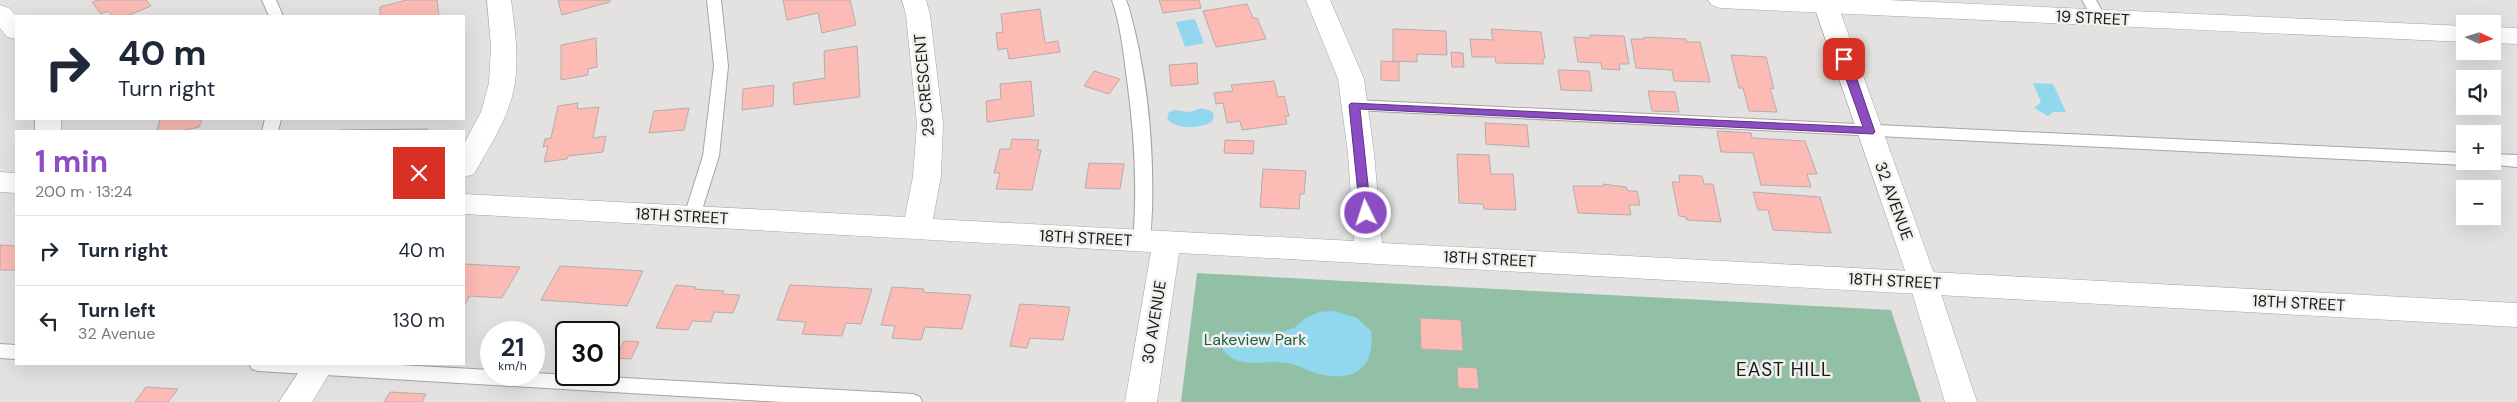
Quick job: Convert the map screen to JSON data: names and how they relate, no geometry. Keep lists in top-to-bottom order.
{
  "streets": {
    "street": [
      "19 STREET",
      "29 CRESCENT",
      "32 AVENUE",
      "18TH STREET",
      "30 AVENUE"
    ]
  },
  "crossings": [
    ["19 STREET", "32 AVENUE"],
    ["29 CRESCENT", "18TH STREET"],
    ["32 AVENUE", "18TH STREET"],
    ["18TH STREET", "30 AVENUE"]
  ],
  "districts": ["EAST HILL"],
  "parks": ["Lakeview Park"],
  "north": "right",
  "page": {
    "map_buttons": ["+", "−"],
    "turn": ["40 m", "Turn right"],
    "heading": ["1 min", "200 m · 13:24"],
    "list": [
      {
        "name": "Turn right",
        "value": "40 m"
      },
      {
        "name": "Turn left",
        "note": "32 Avenue",
        "value": "130 m"
      }
    ],
    "speed": "21 km/h",
    "limit": "30"
  }
}
